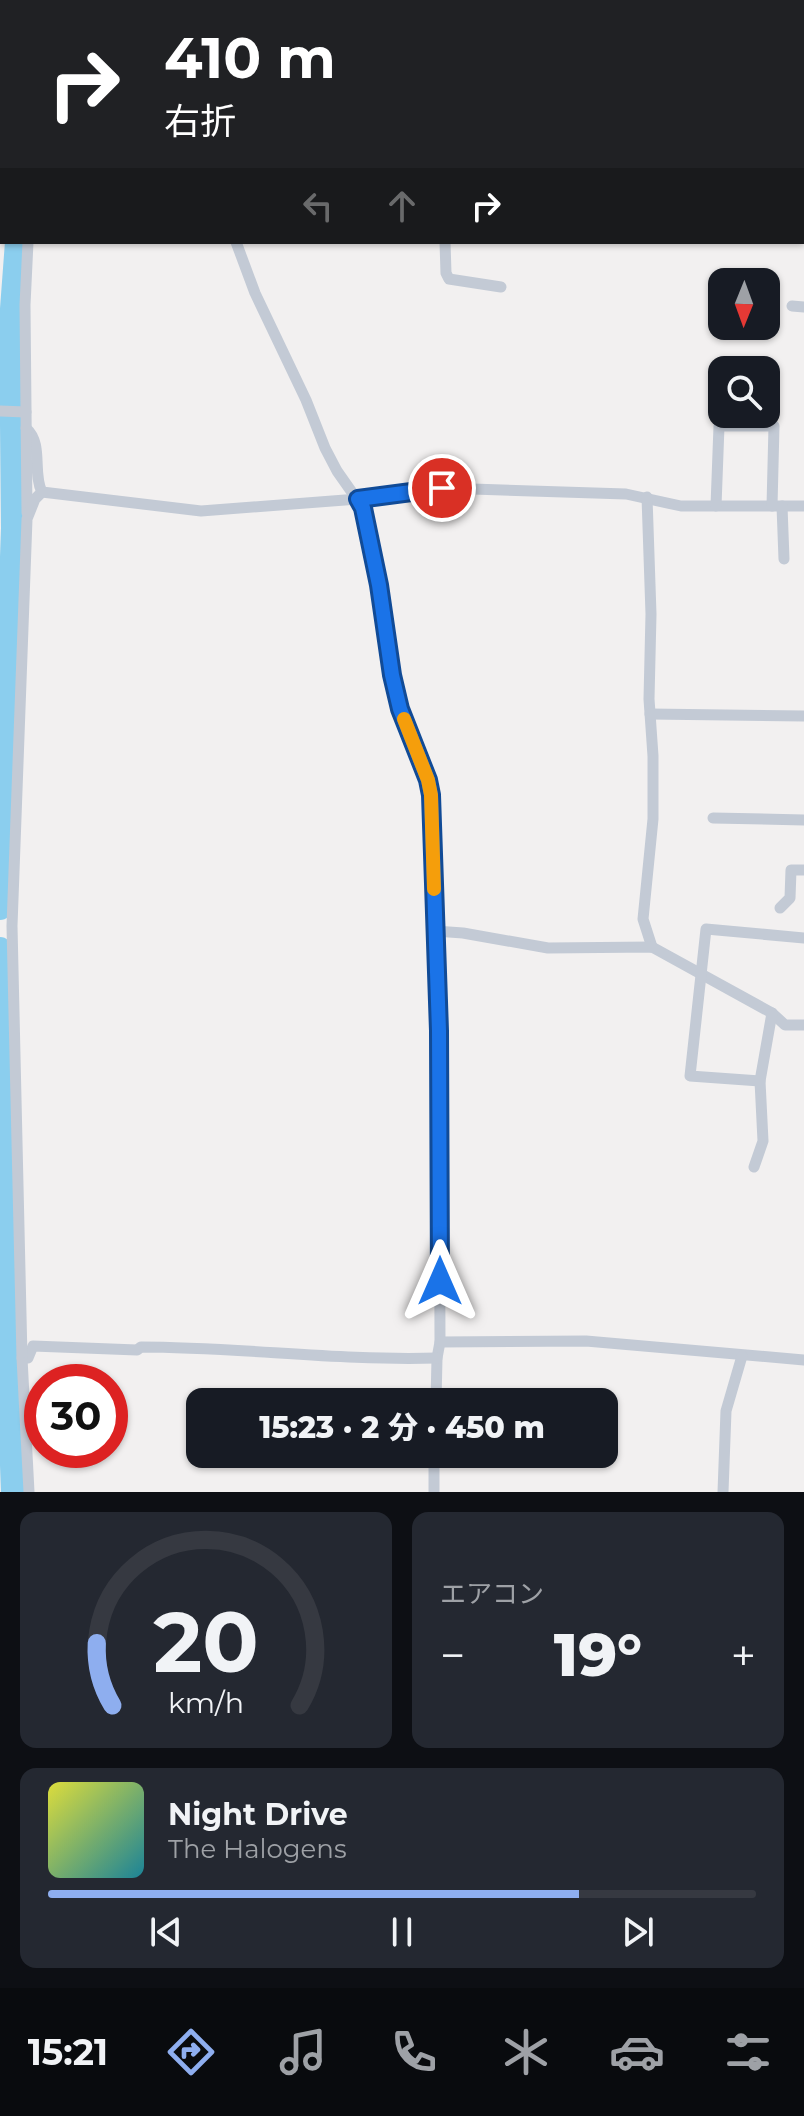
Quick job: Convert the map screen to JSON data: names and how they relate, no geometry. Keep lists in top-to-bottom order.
{
  "north": "bottom",
  "page": {
    "turn": ["410 m", "右折"],
    "limit": "30",
    "trip": "15:23 · 2 分 · 450 m",
    "tile": "エアコン",
    "heat": ["−", "19°", "+"],
    "song": ["Night Drive", "The Halogens"],
    "tabs": "15:21",
    "gauge": ["20", "km/h"]
  }
}
